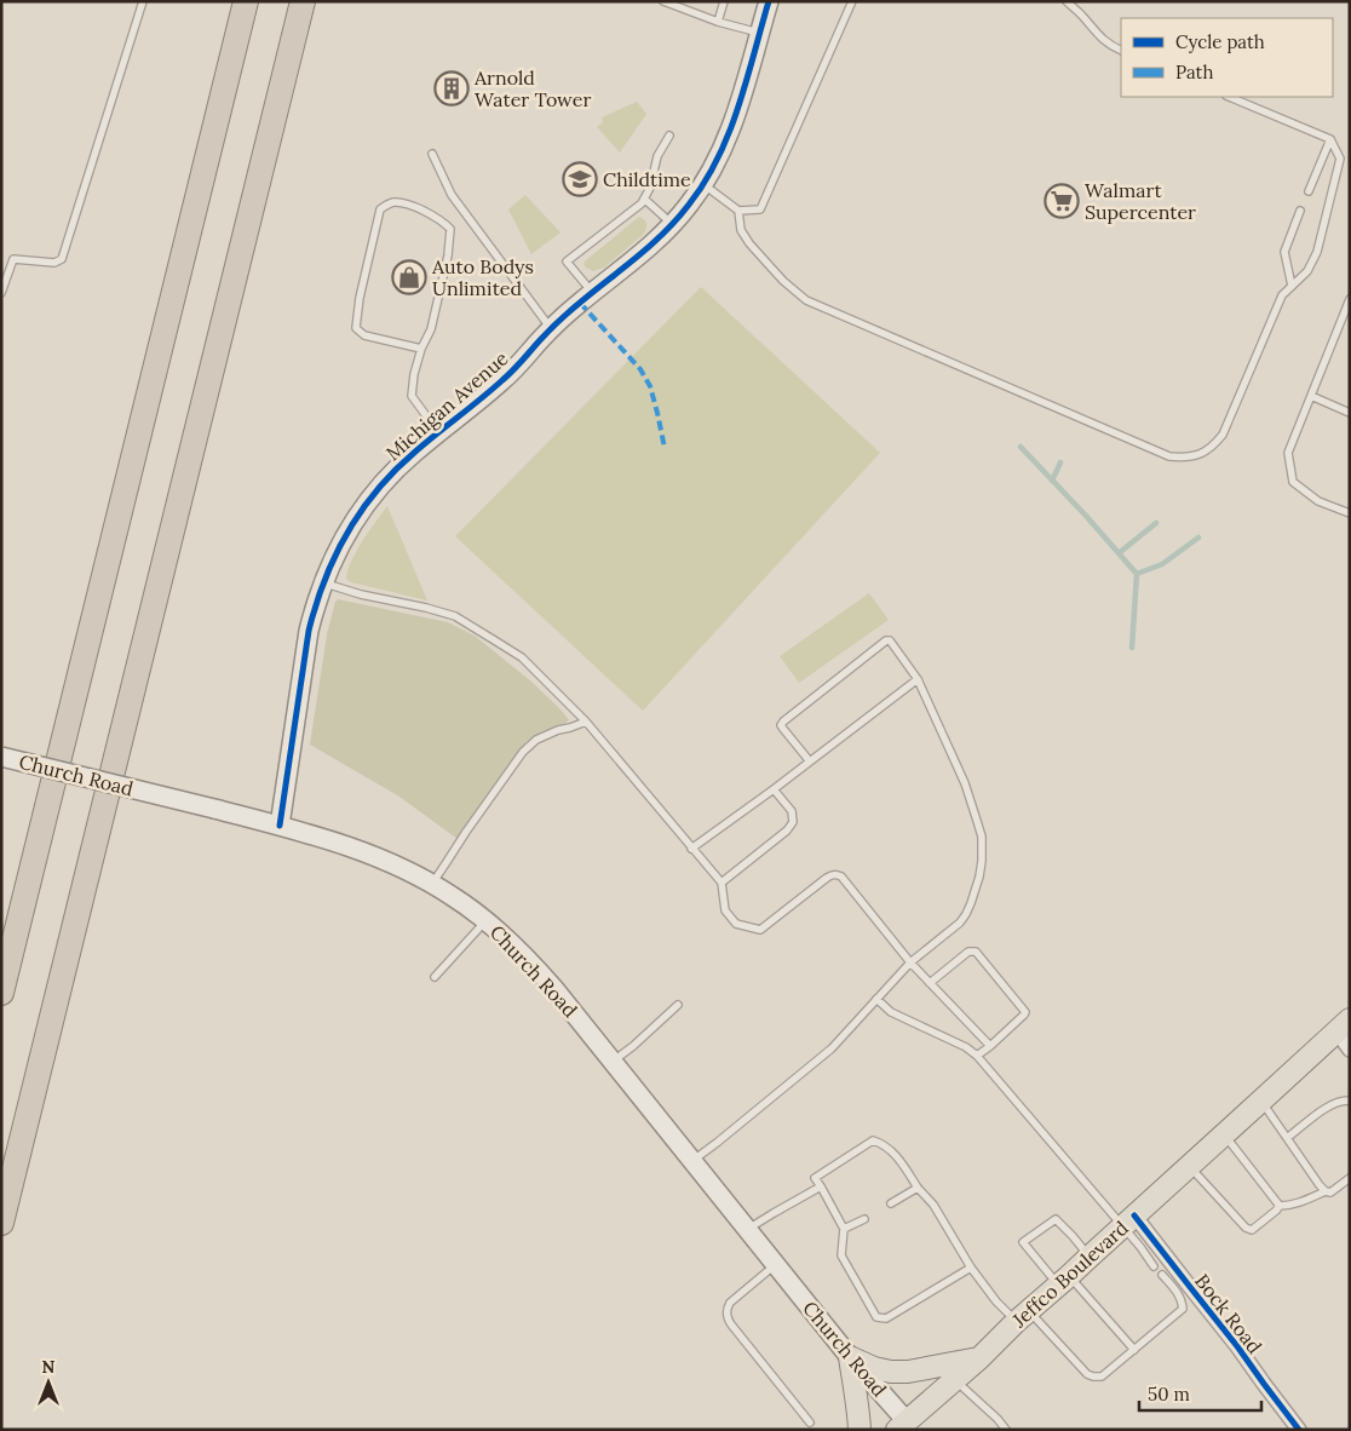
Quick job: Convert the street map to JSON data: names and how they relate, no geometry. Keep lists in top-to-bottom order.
{
  "streets": {
    "main road": ["Michigan Avenue", "Church Road", "Jeffco Boulevard"],
    "street": ["Bock Road"]
  },
  "crossings": [
    ["Michigan Avenue", "Church Road"],
    ["Church Road", "Jeffco Boulevard"],
    ["Jeffco Boulevard", "Bock Road"]
  ],
  "places": {
    "building": ["Arnold Water Tower"],
    "school or university": ["Childtime"],
    "supermarket": ["Walmart Supercenter"],
    "shop": ["Auto Bodys Unlimited"]
  },
  "legend": ["Cycle path", "Path"],
  "scale_bar": "50 m",
  "north": "top"
}
